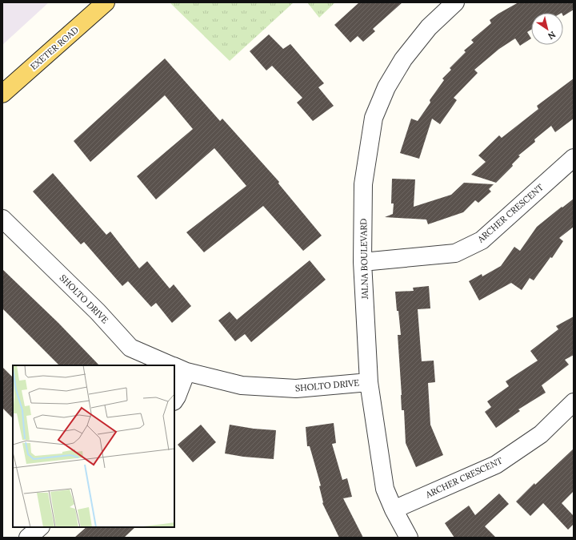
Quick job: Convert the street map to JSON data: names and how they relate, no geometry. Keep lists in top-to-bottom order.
{
  "streets": {
    "main road": ["EXETER ROAD"],
    "street": ["ARCHER CRESCENT", "JALNA BOULEVARD", "SHOLTO DRIVE"]
  },
  "crossings": [
    ["ARCHER CRESCENT", "JALNA BOULEVARD"],
    ["JALNA BOULEVARD", "SHOLTO DRIVE"]
  ],
  "north": "bottom right"
}
